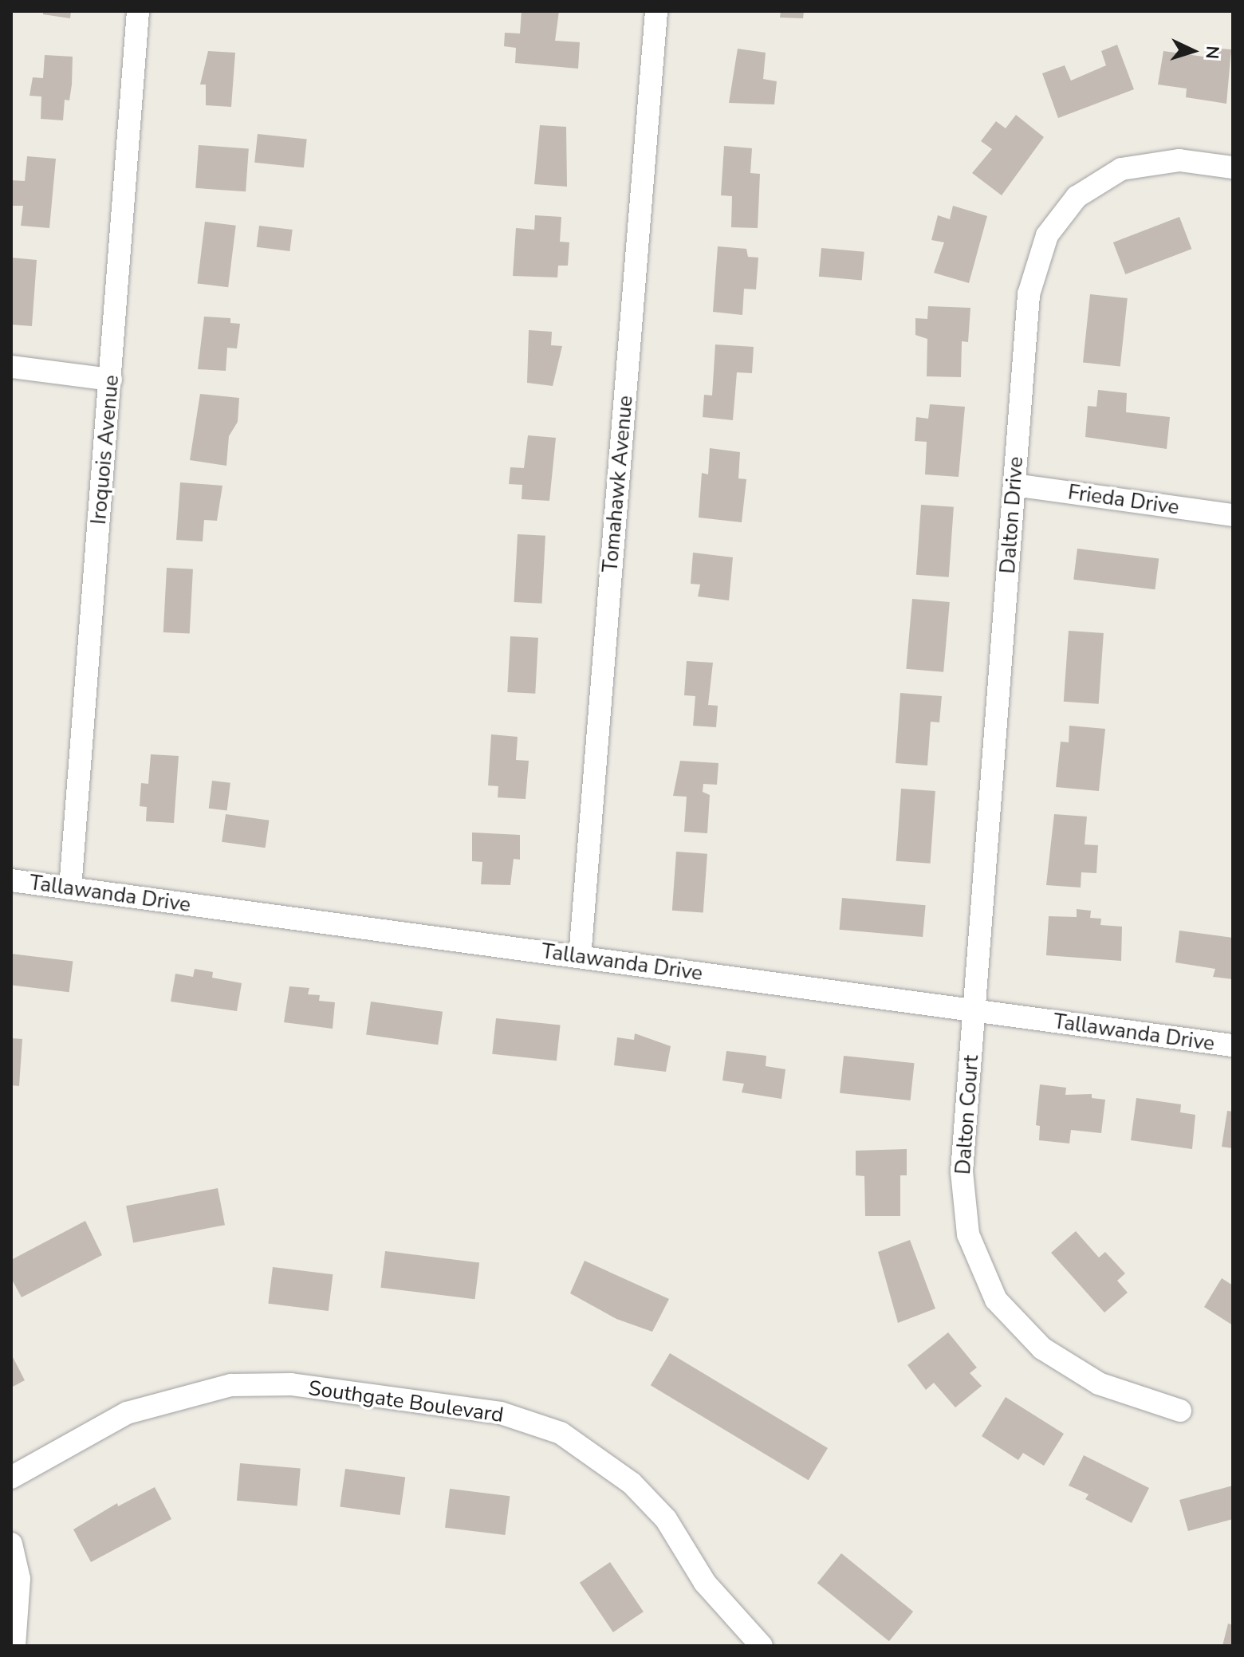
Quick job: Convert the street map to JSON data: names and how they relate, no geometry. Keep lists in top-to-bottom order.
{
  "streets": {
    "street": [
      "Iroquois Avenue",
      "Tomahawk Avenue",
      "Frieda Drive",
      "Dalton Drive",
      "Tallawanda Drive",
      "Dalton Court",
      "Southgate Boulevard"
    ]
  },
  "crossings": [
    ["Iroquois Avenue", "Tallawanda Drive"],
    ["Tomahawk Avenue", "Tallawanda Drive"],
    ["Frieda Drive", "Dalton Drive"],
    ["Dalton Drive", "Tallawanda Drive"],
    ["Dalton Drive", "Dalton Court"],
    ["Tallawanda Drive", "Dalton Court"]
  ],
  "north": "right"
}
